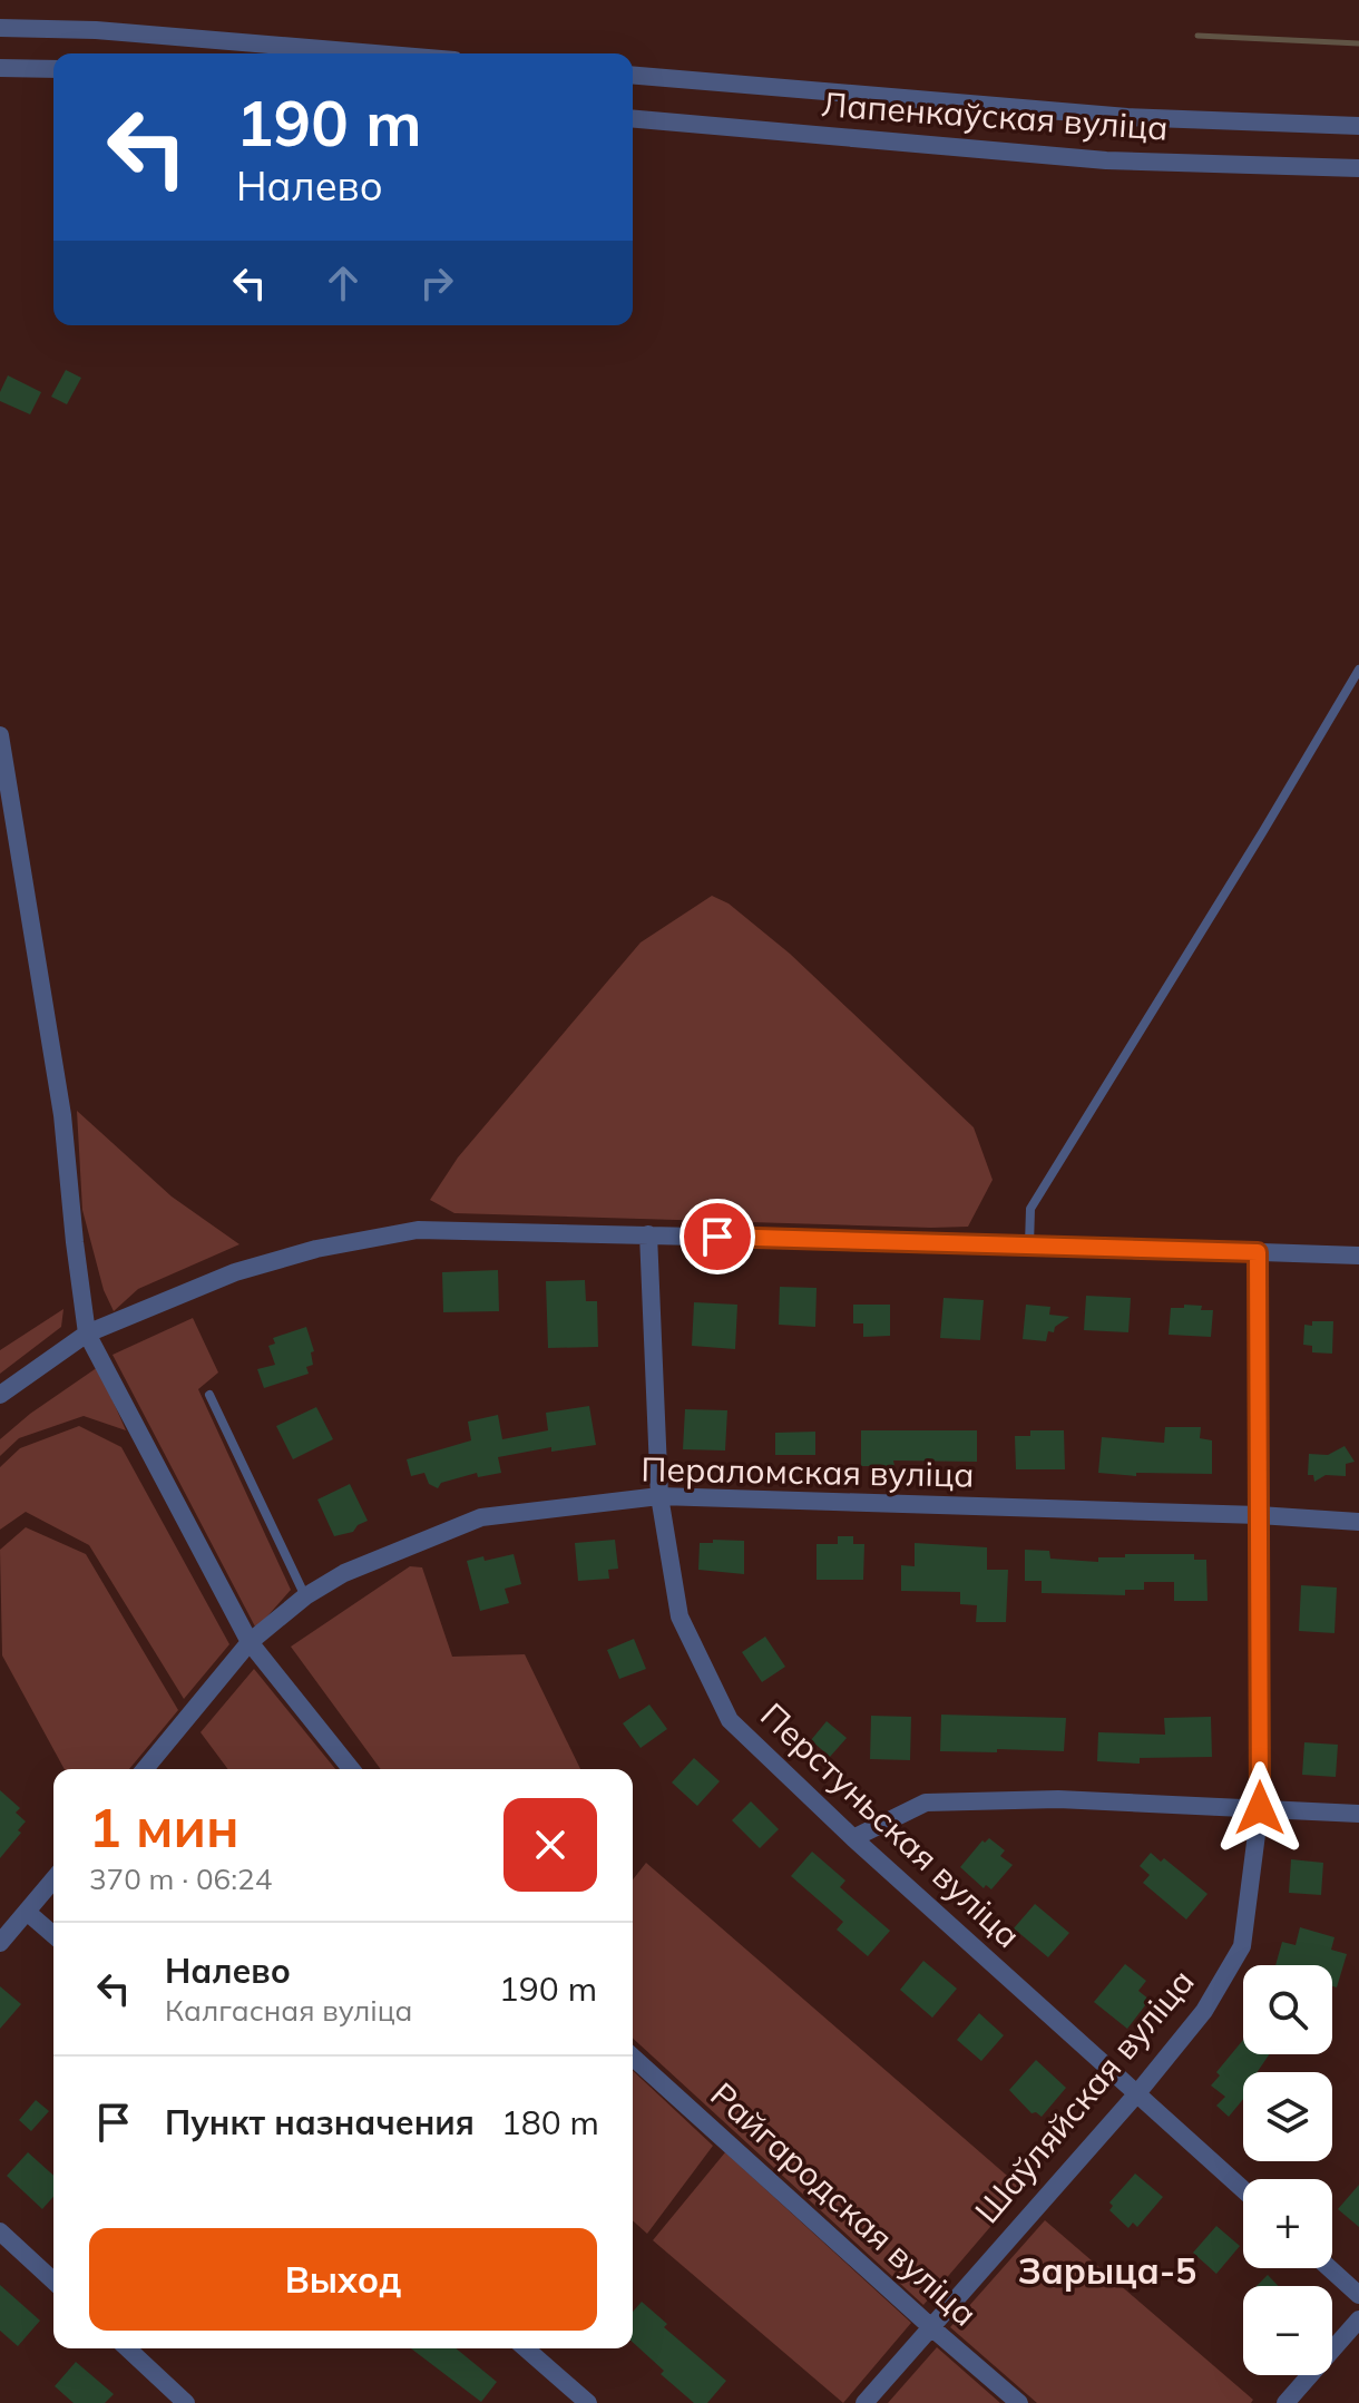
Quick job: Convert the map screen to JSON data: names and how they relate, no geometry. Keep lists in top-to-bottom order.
{
  "streets": {
    "street": [
      "Лапенкаўская вуліца",
      "Пераломская вуліца",
      "Перстуньская вуліца",
      "Шаўляйская вуліца",
      "Райгародская вуліца"
    ]
  },
  "crossings": [
    ["Пераломская вуліца", "Перстуньская вуліца"],
    ["Пераломская вуліца", "Шаўляйская вуліца"],
    ["Перстуньская вуліца", "Шаўляйская вуліца"],
    ["Шаўляйская вуліца", "Райгародская вуліца"]
  ],
  "districts": ["Зарыца-5"],
  "page": {
    "turn": ["190 m", "Налево"],
    "heading": ["1 мин", "370 m · 06:24"],
    "list": [
      {
        "name": "Налево",
        "note": "Калгасная вуліца",
        "value": "190 m"
      },
      {
        "name": "Пункт назначения",
        "value": "180 m"
      }
    ],
    "map_buttons": ["+", "−"],
    "buttons": "Выход"
  }
}
